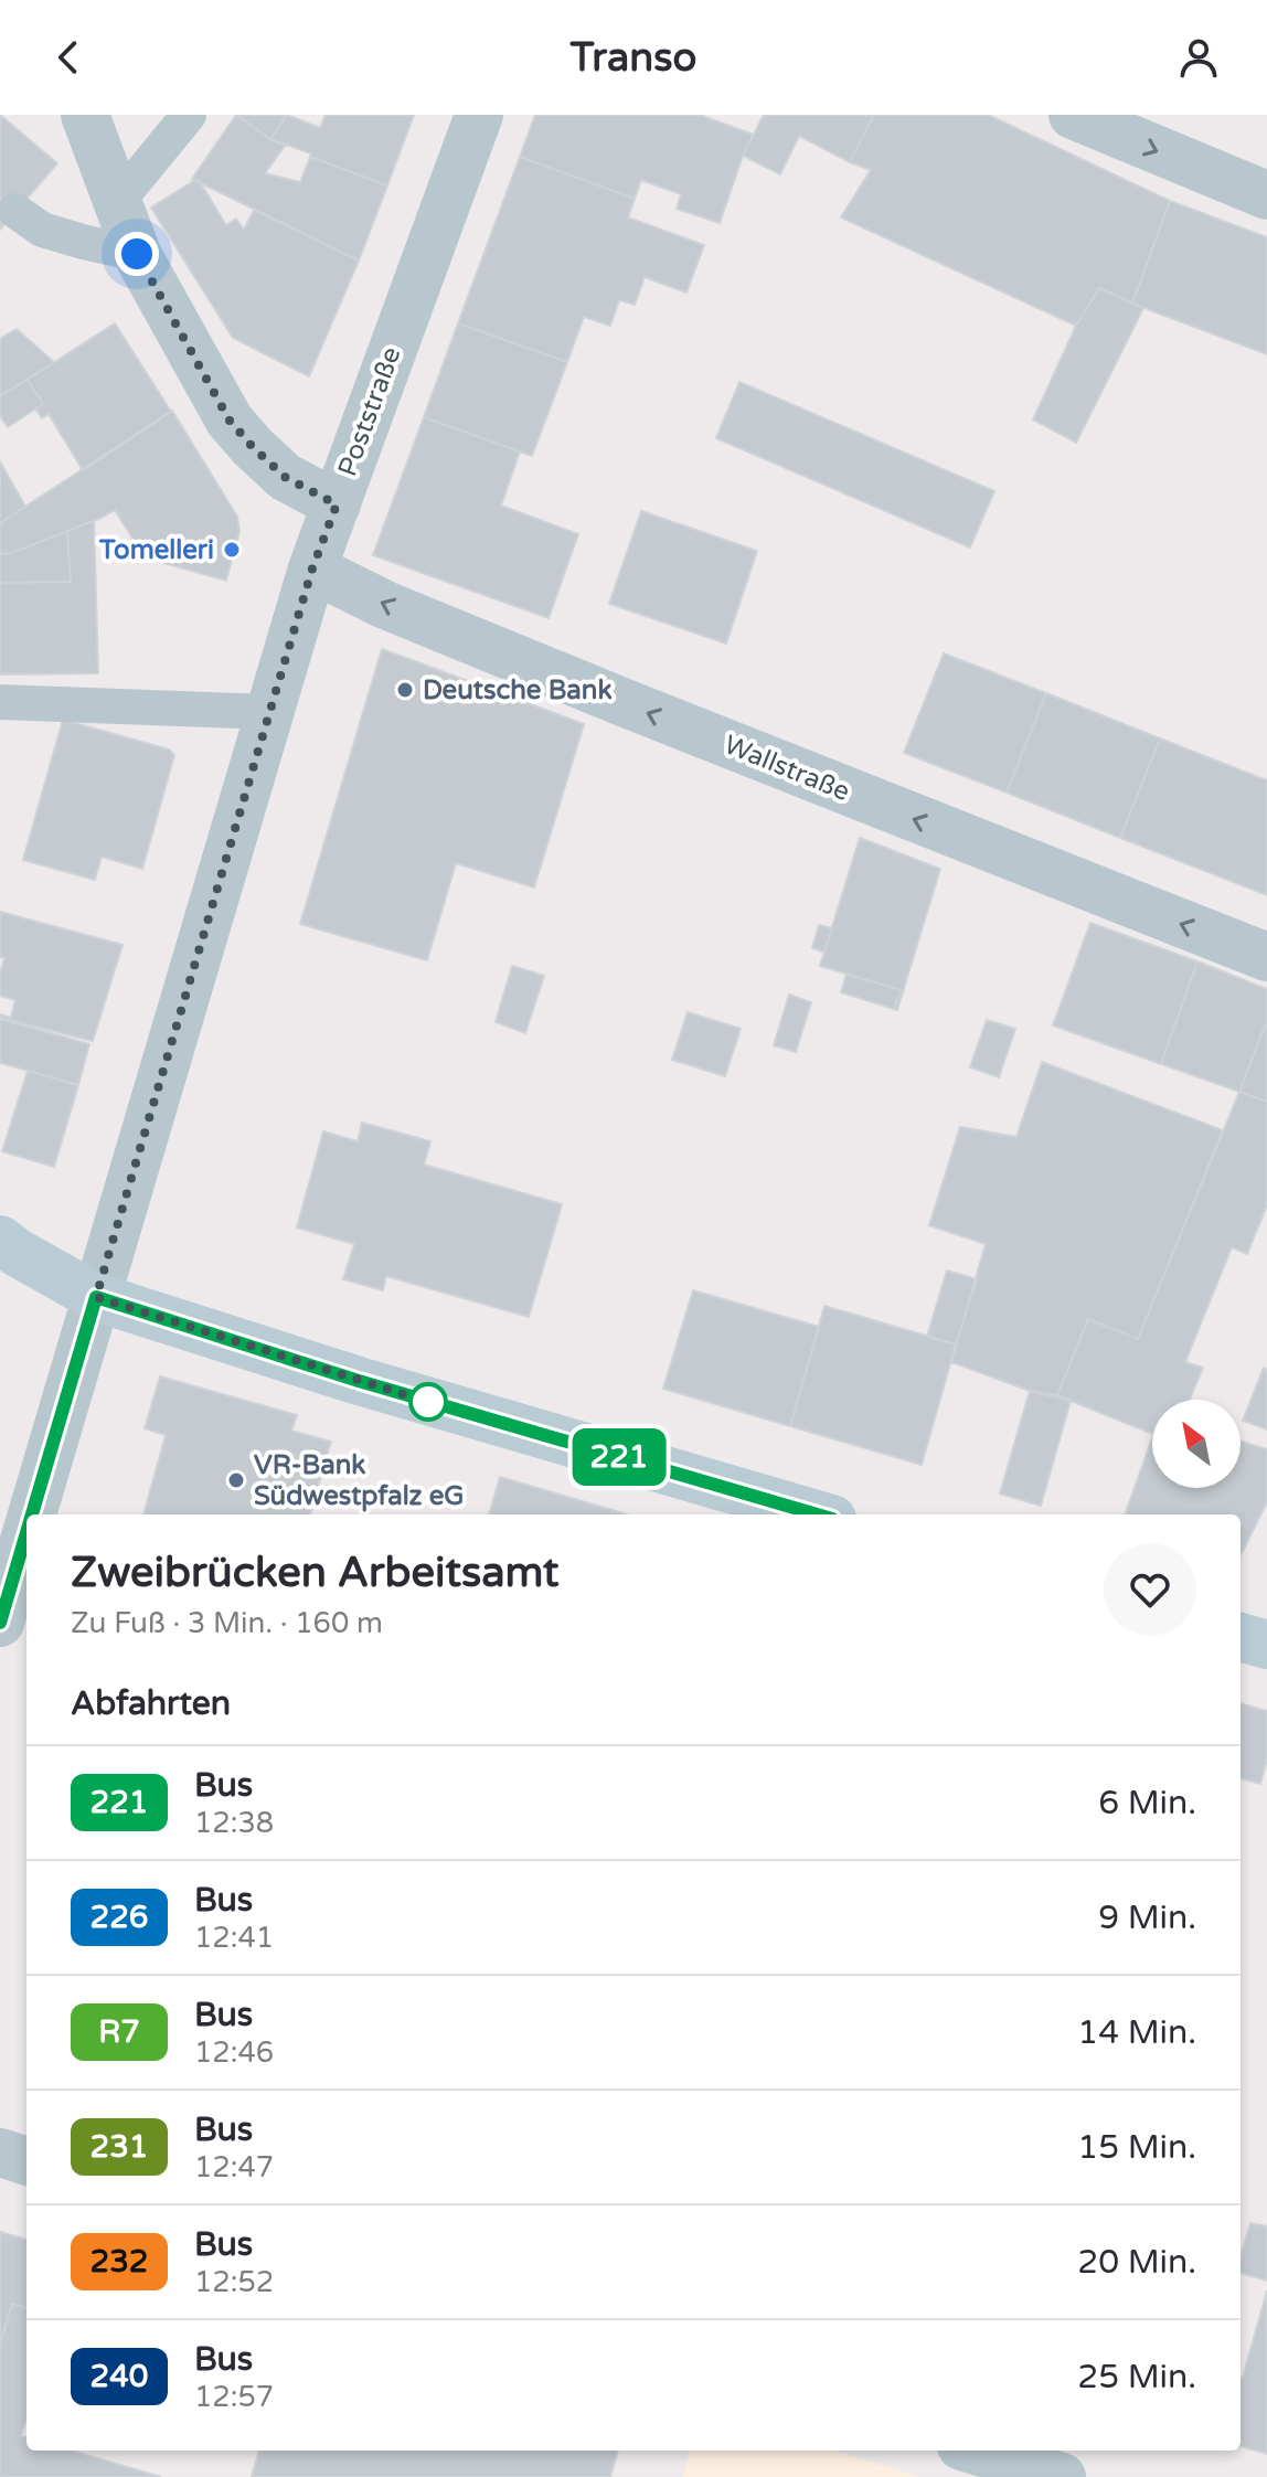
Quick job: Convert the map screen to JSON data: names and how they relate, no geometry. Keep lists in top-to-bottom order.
{
  "streets": {
    "street": ["Poststraße", "Wallstraße"]
  },
  "crossings": [
    ["Poststraße", "Wallstraße"]
  ],
  "one_way": ["Wallstraße"],
  "places": ["Tomelleri", "Deutsche Bank", "VR-Bank Südwestpfalz eG"],
  "lines": ["bus line 221"],
  "north": "top left",
  "page": {
    "header": "Transo",
    "on_map": "221",
    "heading": [
      ["Zweibrücken Arbeitsamt", "Zu Fuß · 3 Min. · 160 m"],
      "Abfahrten"
    ],
    "list": [
      {
        "mark": "221",
        "name": "Bus",
        "note": "12:38",
        "value": "6 Min."
      },
      {
        "mark": "226",
        "name": "Bus",
        "note": "12:41",
        "value": "9 Min."
      },
      {
        "mark": "R7",
        "name": "Bus",
        "note": "12:46",
        "value": "14 Min."
      },
      {
        "mark": "231",
        "name": "Bus",
        "note": "12:47",
        "value": "15 Min."
      },
      {
        "mark": "232",
        "name": "Bus",
        "note": "12:52",
        "value": "20 Min."
      },
      {
        "mark": "240",
        "name": "Bus",
        "note": "12:57",
        "value": "25 Min."
      }
    ]
  }
}
